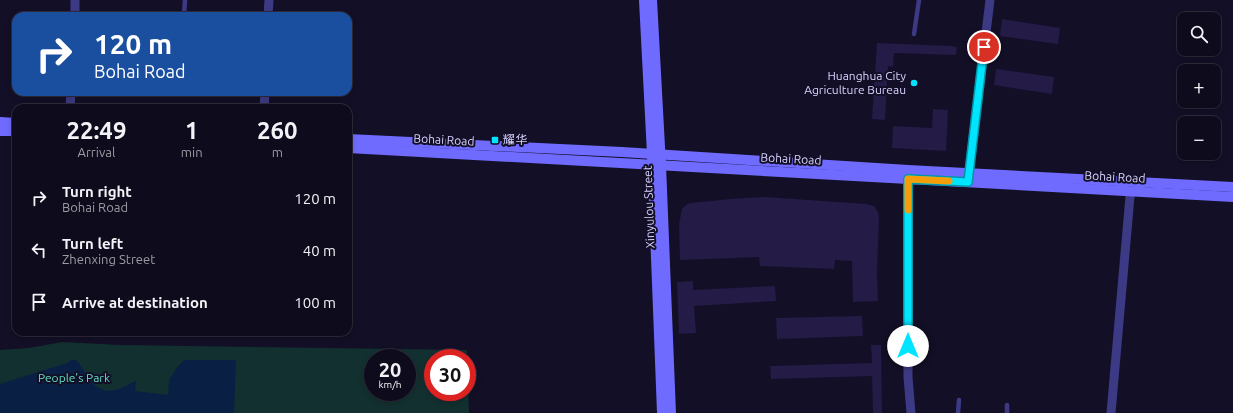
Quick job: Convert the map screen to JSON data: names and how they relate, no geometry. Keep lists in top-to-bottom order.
{
  "streets": {
    "main road": ["Bohai Road", "Xinyulou Street"]
  },
  "crossings": [
    ["Bohai Road", "Xinyulou Street"]
  ],
  "parks": ["People's Park"],
  "places": {
    "other": ["Huanghua City Agriculture Bureau"],
    "transit": ["耀华"]
  },
  "page": {
    "map_buttons": ["+", "−"],
    "turn": ["120 m", "Bohai Road"],
    "eta": [
      "22:49",
      "Arrival",
      "1",
      "min",
      "260",
      "m"
    ],
    "list": [
      {
        "name": "Turn right",
        "note": "Bohai Road",
        "value": "120 m"
      },
      {
        "name": "Turn left",
        "note": "Zhenxing Street",
        "value": "40 m"
      },
      {
        "name": "Arrive at destination",
        "value": "100 m"
      }
    ],
    "speed": "20 km/h",
    "limit": "30"
  }
}
